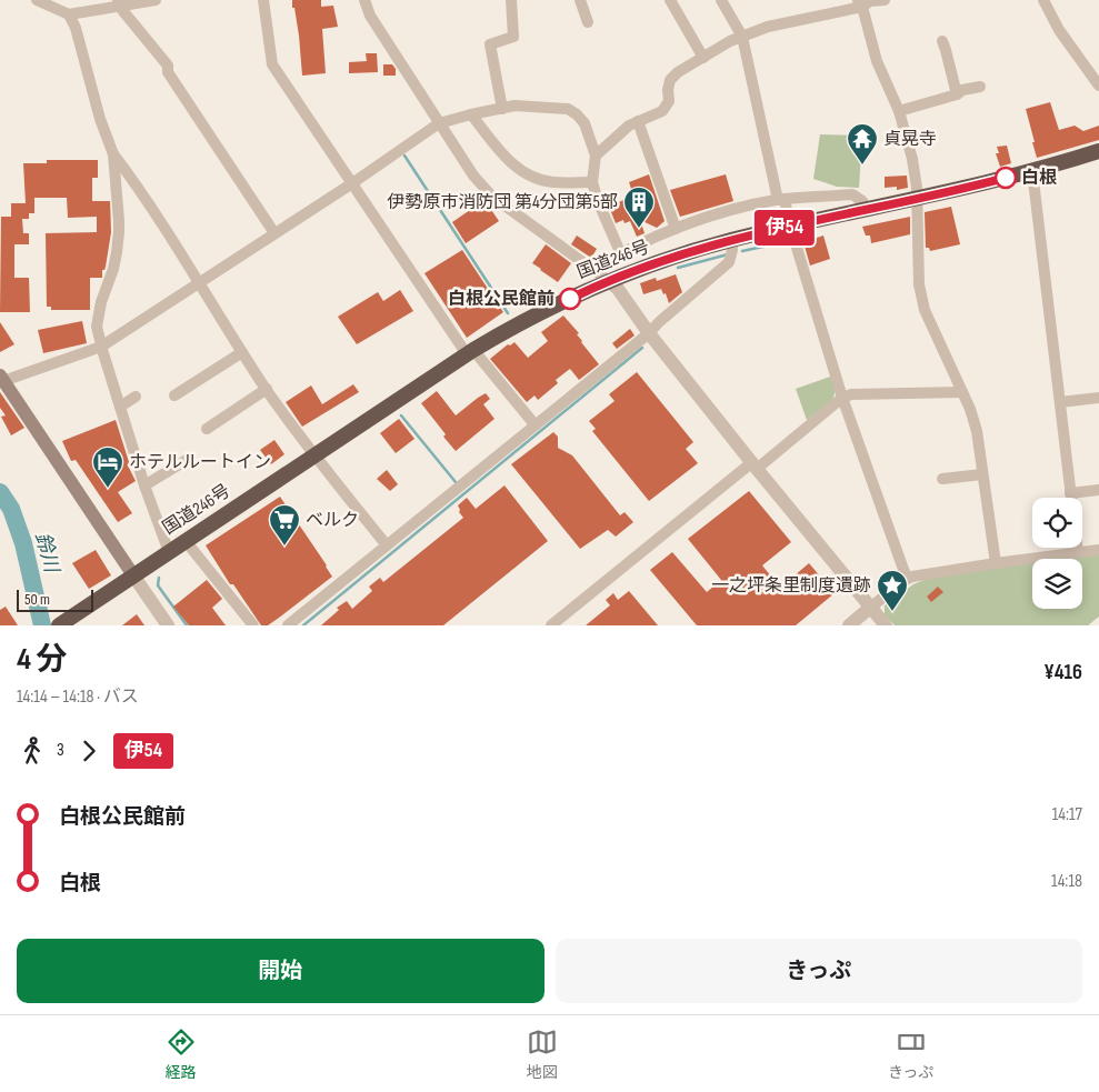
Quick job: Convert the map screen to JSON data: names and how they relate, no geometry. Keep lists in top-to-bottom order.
{
  "streets": {
    "highway": ["国道246号"]
  },
  "water": ["鈴川"],
  "places": {
    "temple": ["貞晃寺"],
    "other": ["白根", "白根公民館前"],
    "building": ["伊勢原市消防団 第4分団第5部"],
    "hotel": ["ホテルルートイン"],
    "supermarket": ["ベルク"],
    "place": ["一之坪条里制度遺跡"]
  },
  "lines": ["bus line 伊54"],
  "scale_bar": "50 m",
  "page": {
    "on_map": "伊54",
    "scale": "50 m",
    "heading": ["4 分", "14:14 – 14:18 · バス", "¥416"],
    "legs": ["3", "伊54"],
    "list": [
      {
        "name": "白根公民館前",
        "value": "14:17"
      },
      {
        "name": "白根",
        "value": "14:18"
      }
    ],
    "buttons": ["開始", "きっぷ"],
    "tabs": ["経路", "地図", "きっぷ"]
  }
}
